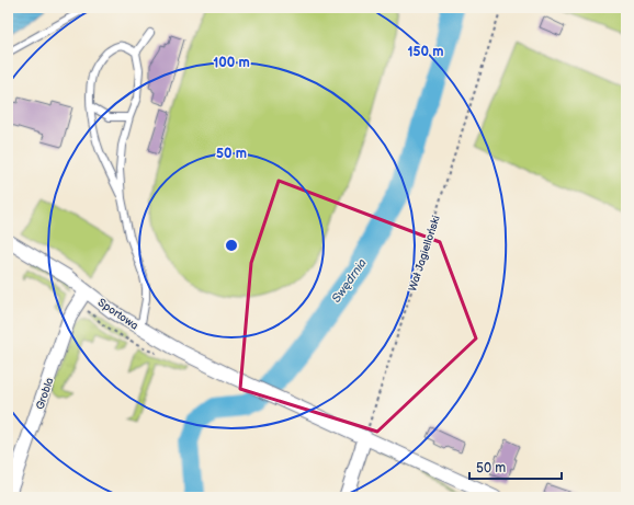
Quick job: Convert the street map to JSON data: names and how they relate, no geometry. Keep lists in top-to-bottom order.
{
  "streets": {
    "street": ["Sportowa", "Grobla"],
    "path": ["Wał Jagielloński"]
  },
  "crossings": [
    ["Wał Jagielloński", "Sportowa"],
    ["Sportowa", "Grobla"]
  ],
  "water": ["Swędrnia"],
  "scale_bar": "50 m",
  "rings": ["150 m", "100 m", "50 m"]
}
